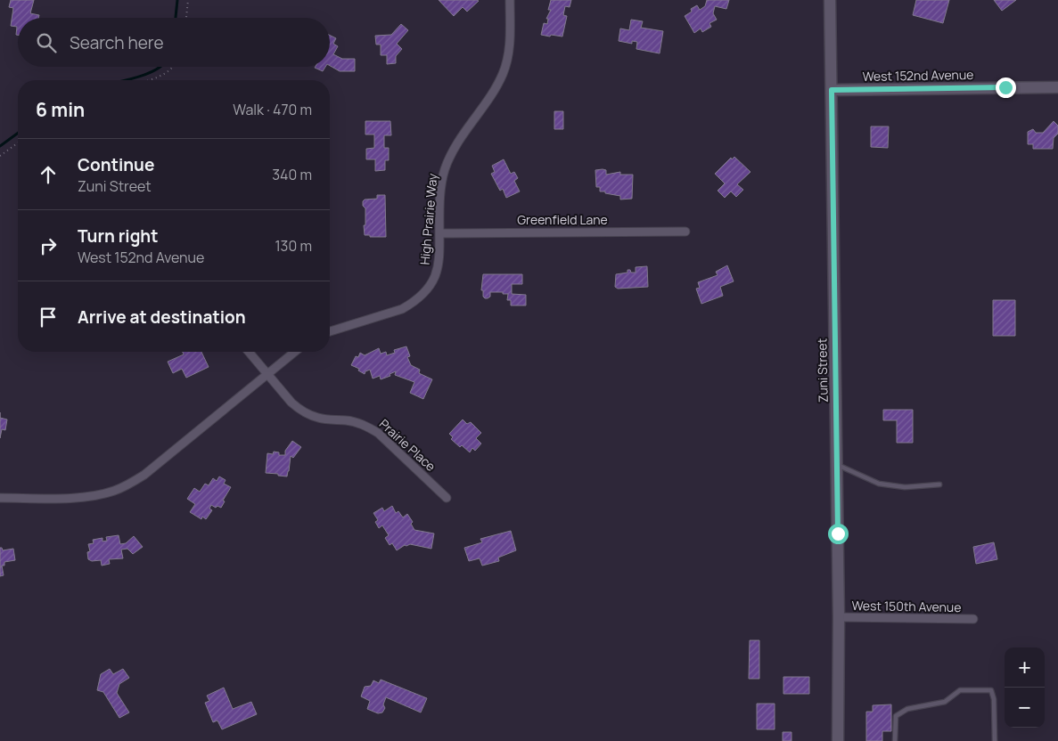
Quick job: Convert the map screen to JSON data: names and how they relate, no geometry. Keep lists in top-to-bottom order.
{
  "streets": {
    "street": [
      "West 152nd Avenue",
      "High Prairie Way",
      "Greenfield Lane",
      "Zuni Street",
      "Prairie Place",
      "West 150th Avenue"
    ]
  },
  "crossings": [
    ["West 152nd Avenue", "Zuni Street"],
    ["High Prairie Way", "Greenfield Lane"],
    ["Zuni Street", "West 150th Avenue"]
  ],
  "page": {
    "search": "Search here",
    "heading": ["6 min", "Walk · 470 m"],
    "list": [
      ["Continue", "Zuni Street", "340 m"],
      ["Turn right", "West 152nd Avenue", "130 m"],
      "Arrive at destination"
    ],
    "map_buttons": ["+", "−"]
  }
}
